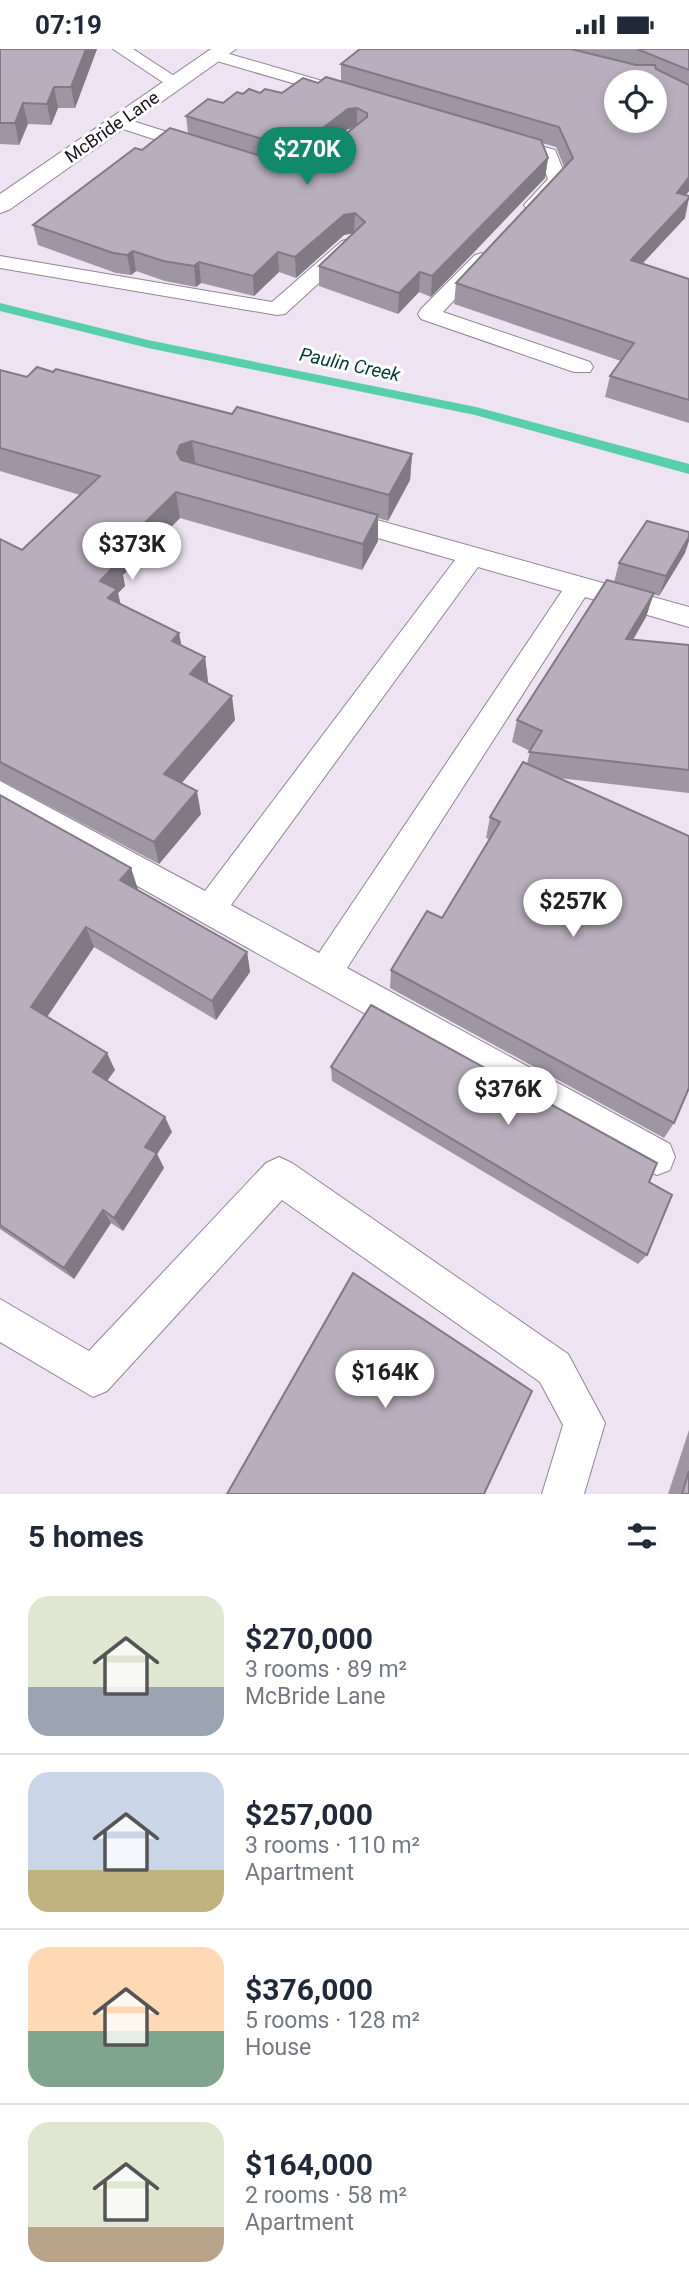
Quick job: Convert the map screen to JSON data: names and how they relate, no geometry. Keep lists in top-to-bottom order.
{
  "streets": {
    "street": ["McBride Lane"]
  },
  "water": ["Paulin Creek"],
  "page": {
    "status": "07:19",
    "price": [
      "$270K",
      "$373K",
      "$257K",
      "$376K",
      "$164K"
    ],
    "heading": "5 homes",
    "list": [
      {
        "name": "$270,000",
        "note": "3 rooms · 89 m² · McBride Lane"
      },
      {
        "name": "$257,000",
        "note": "3 rooms · 110 m² · Apartment"
      },
      {
        "name": "$376,000",
        "note": "5 rooms · 128 m² · House"
      },
      {
        "name": "$164,000",
        "note": "2 rooms · 58 m² · Apartment"
      }
    ]
  }
}
